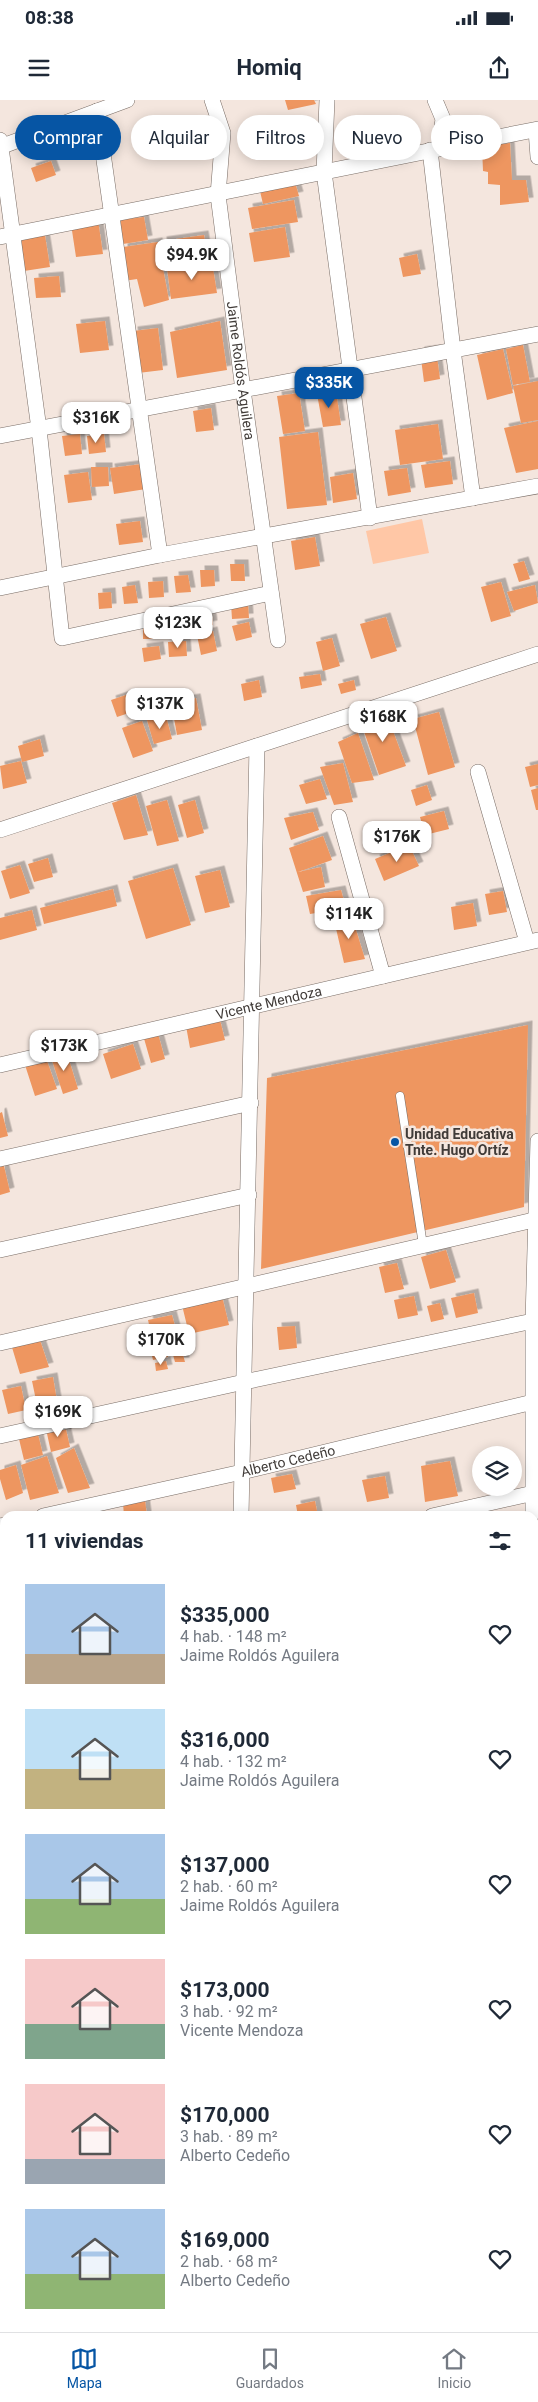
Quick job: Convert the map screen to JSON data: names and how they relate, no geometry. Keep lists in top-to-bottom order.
{
  "streets": {
    "street": ["Jaime Roldós Aguilera", "Vicente Mendoza", "Alberto Cedeño"]
  },
  "places": ["Unidad Educativa Tnte. Hugo Ortíz"],
  "page": {
    "status": "08:38",
    "header": "Homiq",
    "chip": [
      "Comprar",
      "Alquilar",
      "Filtros",
      "Nuevo",
      "Piso"
    ],
    "price": [
      "$94.9K",
      "$335K",
      "$316K",
      "$123K",
      "$137K",
      "$168K",
      "$176K",
      "$114K",
      "$173K",
      "$170K",
      "$169K"
    ],
    "heading": "11 viviendas",
    "list": [
      {
        "name": "$335,000",
        "note": "4 hab. · 148 m² · Jaime Roldós Aguilera"
      },
      {
        "name": "$316,000",
        "note": "4 hab. · 132 m² · Jaime Roldós Aguilera"
      },
      {
        "name": "$137,000",
        "note": "2 hab. · 60 m² · Jaime Roldós Aguilera"
      },
      {
        "name": "$173,000",
        "note": "3 hab. · 92 m² · Vicente Mendoza"
      },
      {
        "name": "$170,000",
        "note": "3 hab. · 89 m² · Alberto Cedeño"
      },
      {
        "name": "$169,000",
        "note": "2 hab. · 68 m² · Alberto Cedeño"
      }
    ],
    "tabs": ["Mapa", "Guardados", "Inicio"]
  }
}
